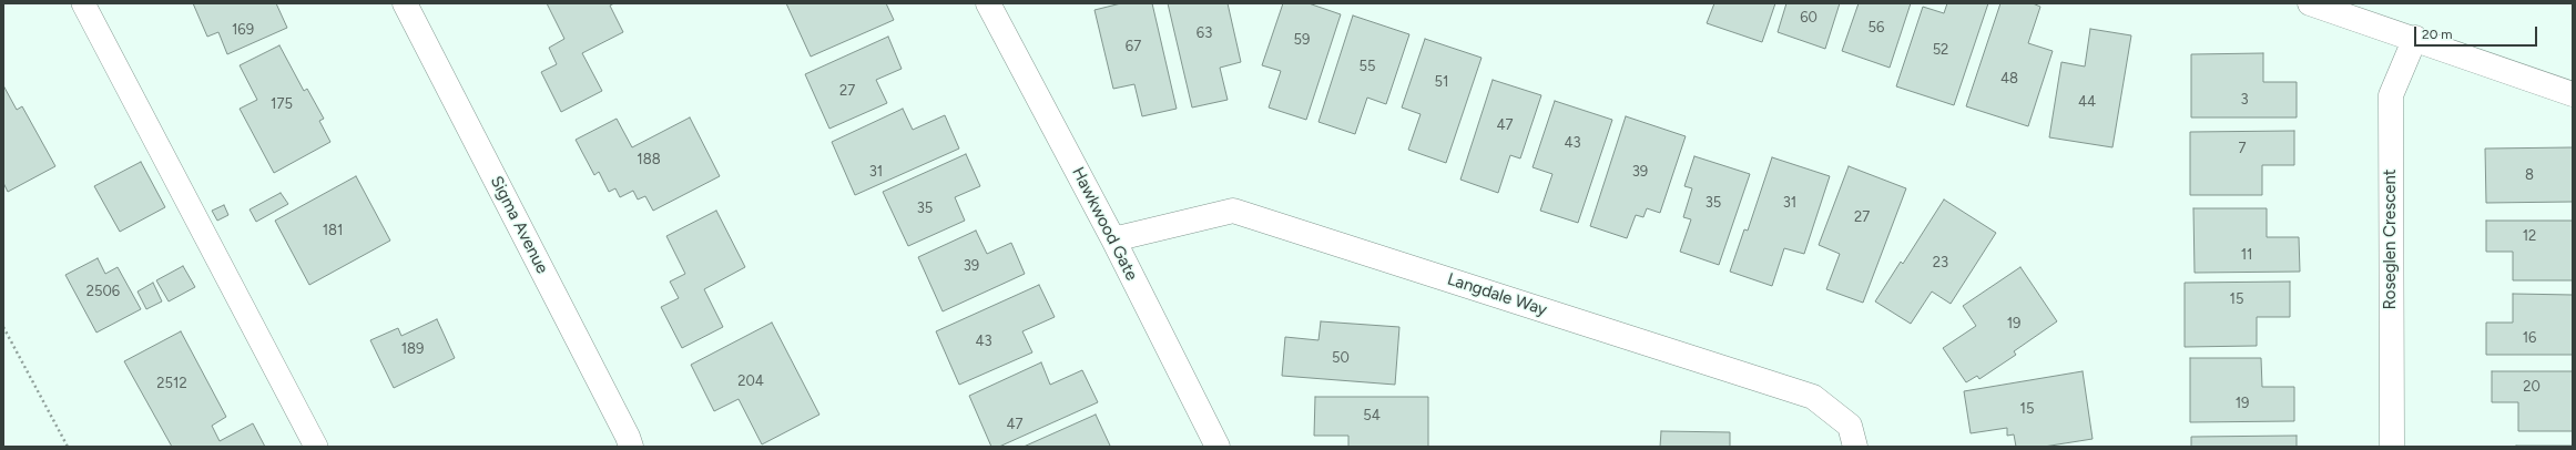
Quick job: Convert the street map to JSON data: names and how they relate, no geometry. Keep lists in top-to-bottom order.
{
  "streets": {
    "street": [
      "Hawkwood Gate",
      "Sigma Avenue",
      "Roseglen Crescent",
      "Langdale Way"
    ]
  },
  "crossings": [
    ["Hawkwood Gate", "Langdale Way"]
  ],
  "house_numbers": [
    "60",
    "56",
    "169",
    "63",
    "59",
    "67",
    "52",
    "55",
    "48",
    "51",
    "27",
    "3",
    "44",
    "175",
    "47",
    "43",
    "7",
    "188",
    "31",
    "39",
    "8",
    "35",
    "31",
    "35",
    "27",
    "181",
    "12",
    "11",
    "23",
    "39",
    "2506",
    "15",
    "19",
    "16",
    "43",
    "189",
    "50",
    "204",
    "2512",
    "20",
    "19",
    "15",
    "54",
    "47"
  ],
  "scale_bar": "20 m"
}
